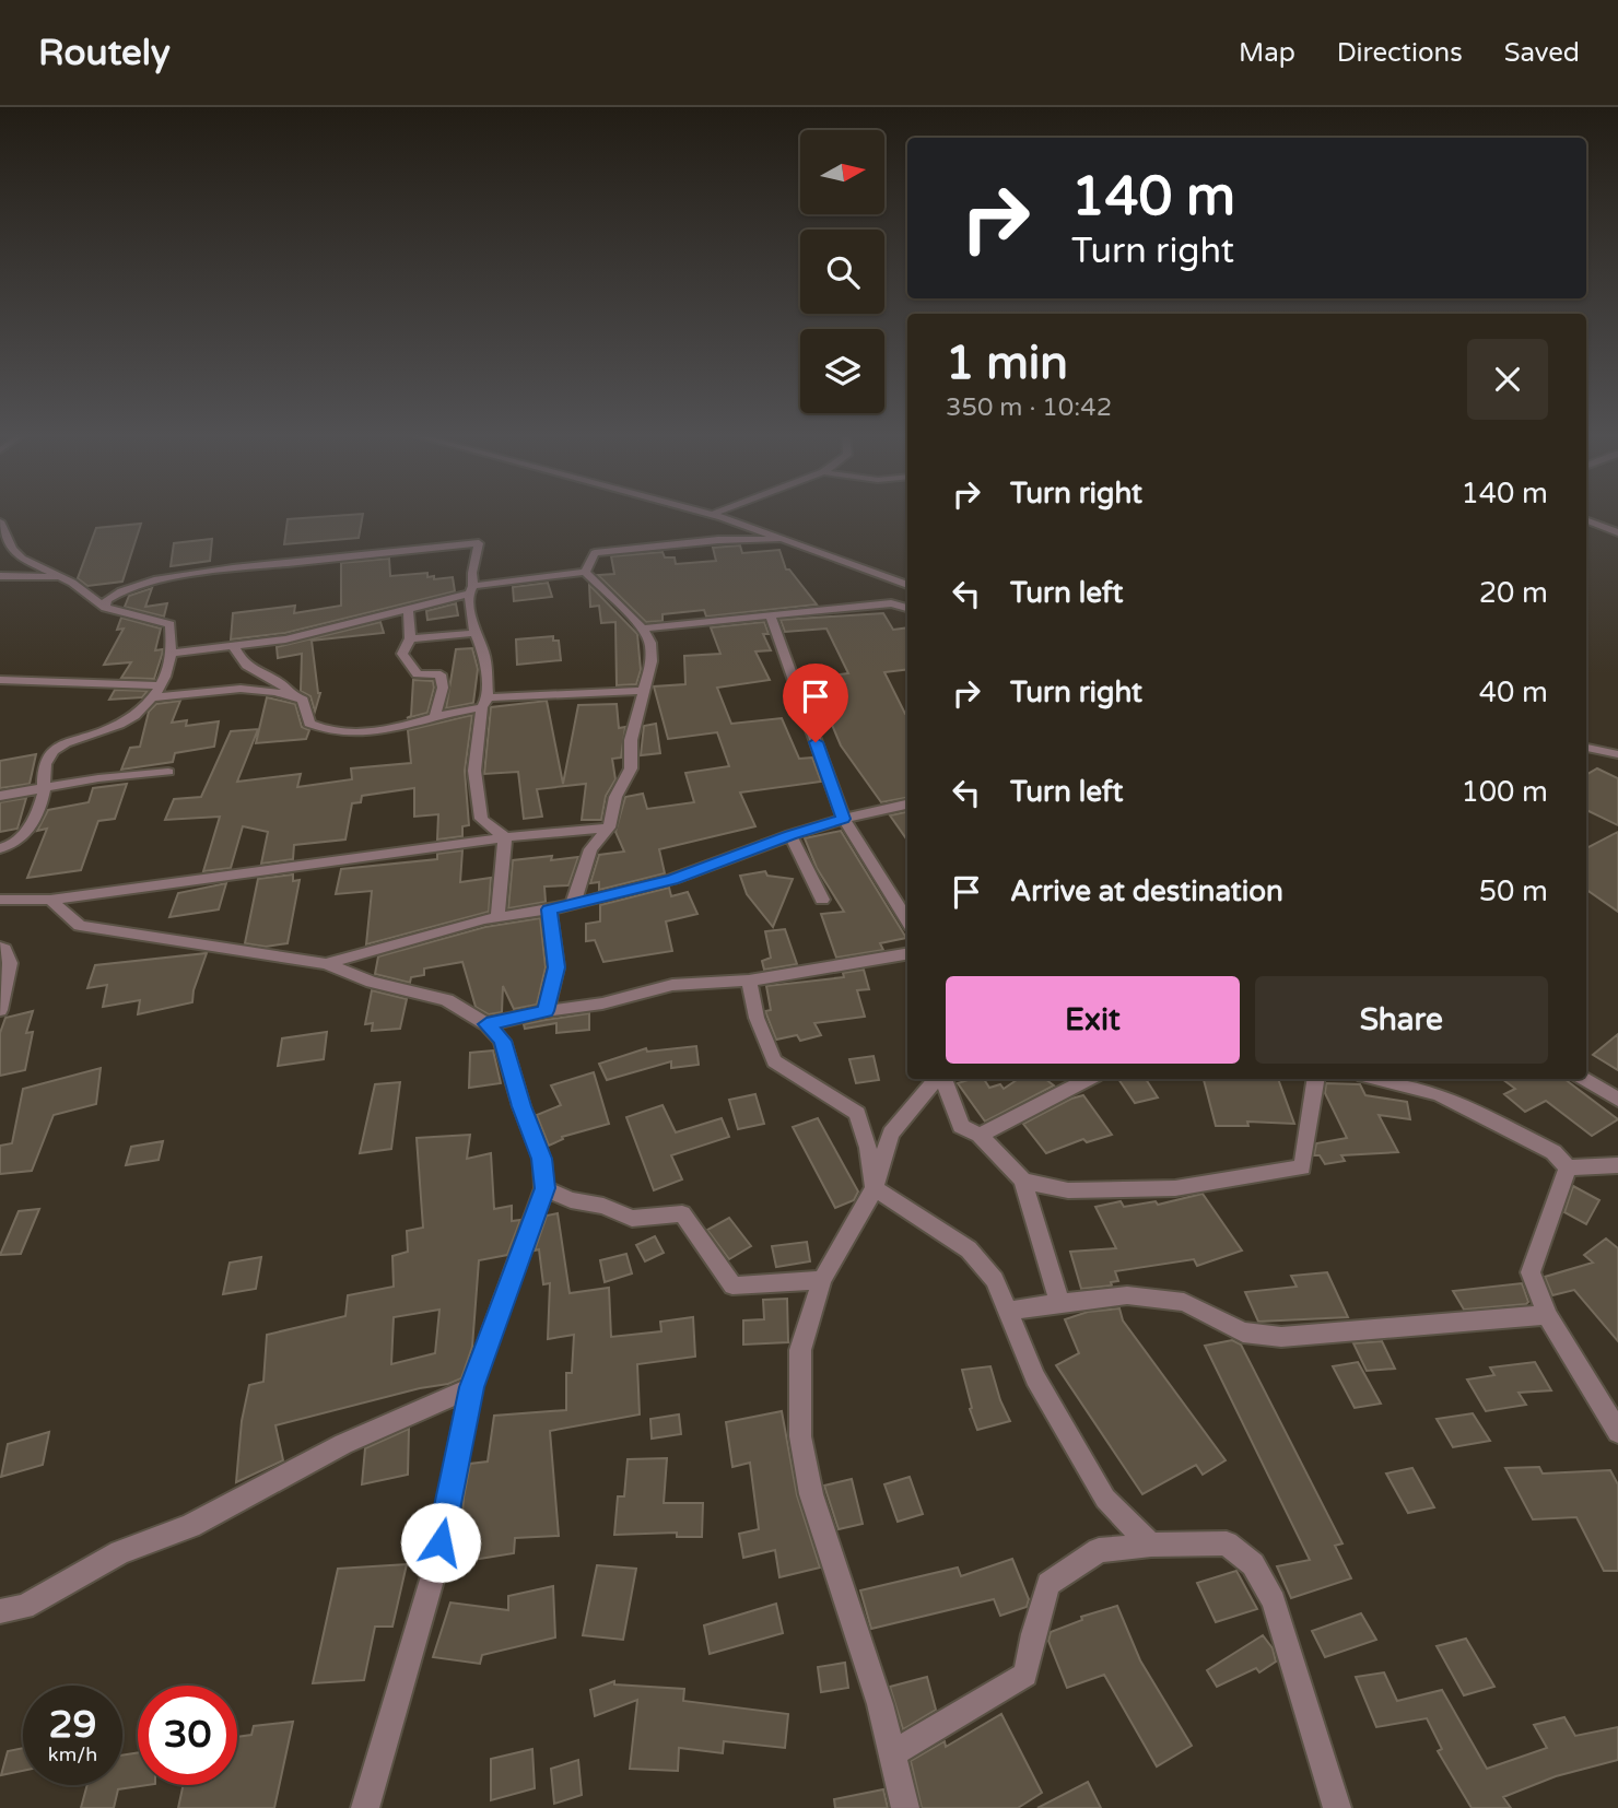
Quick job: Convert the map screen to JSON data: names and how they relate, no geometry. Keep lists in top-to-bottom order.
{
  "north": "right",
  "page": {
    "header": "Routely",
    "nav": ["Map", "Directions", "Saved"],
    "turn": ["140 m", "Turn right"],
    "heading": ["1 min", "350 m · 10:42"],
    "list": [
      {
        "name": "Turn right",
        "value": "140 m"
      },
      {
        "name": "Turn left",
        "value": "20 m"
      },
      {
        "name": "Turn right",
        "value": "40 m"
      },
      {
        "name": "Turn left",
        "value": "100 m"
      },
      {
        "name": "Arrive at destination",
        "value": "50 m"
      }
    ],
    "buttons": ["Exit", "Share"],
    "speed": "29 km/h",
    "limit": "30"
  }
}
